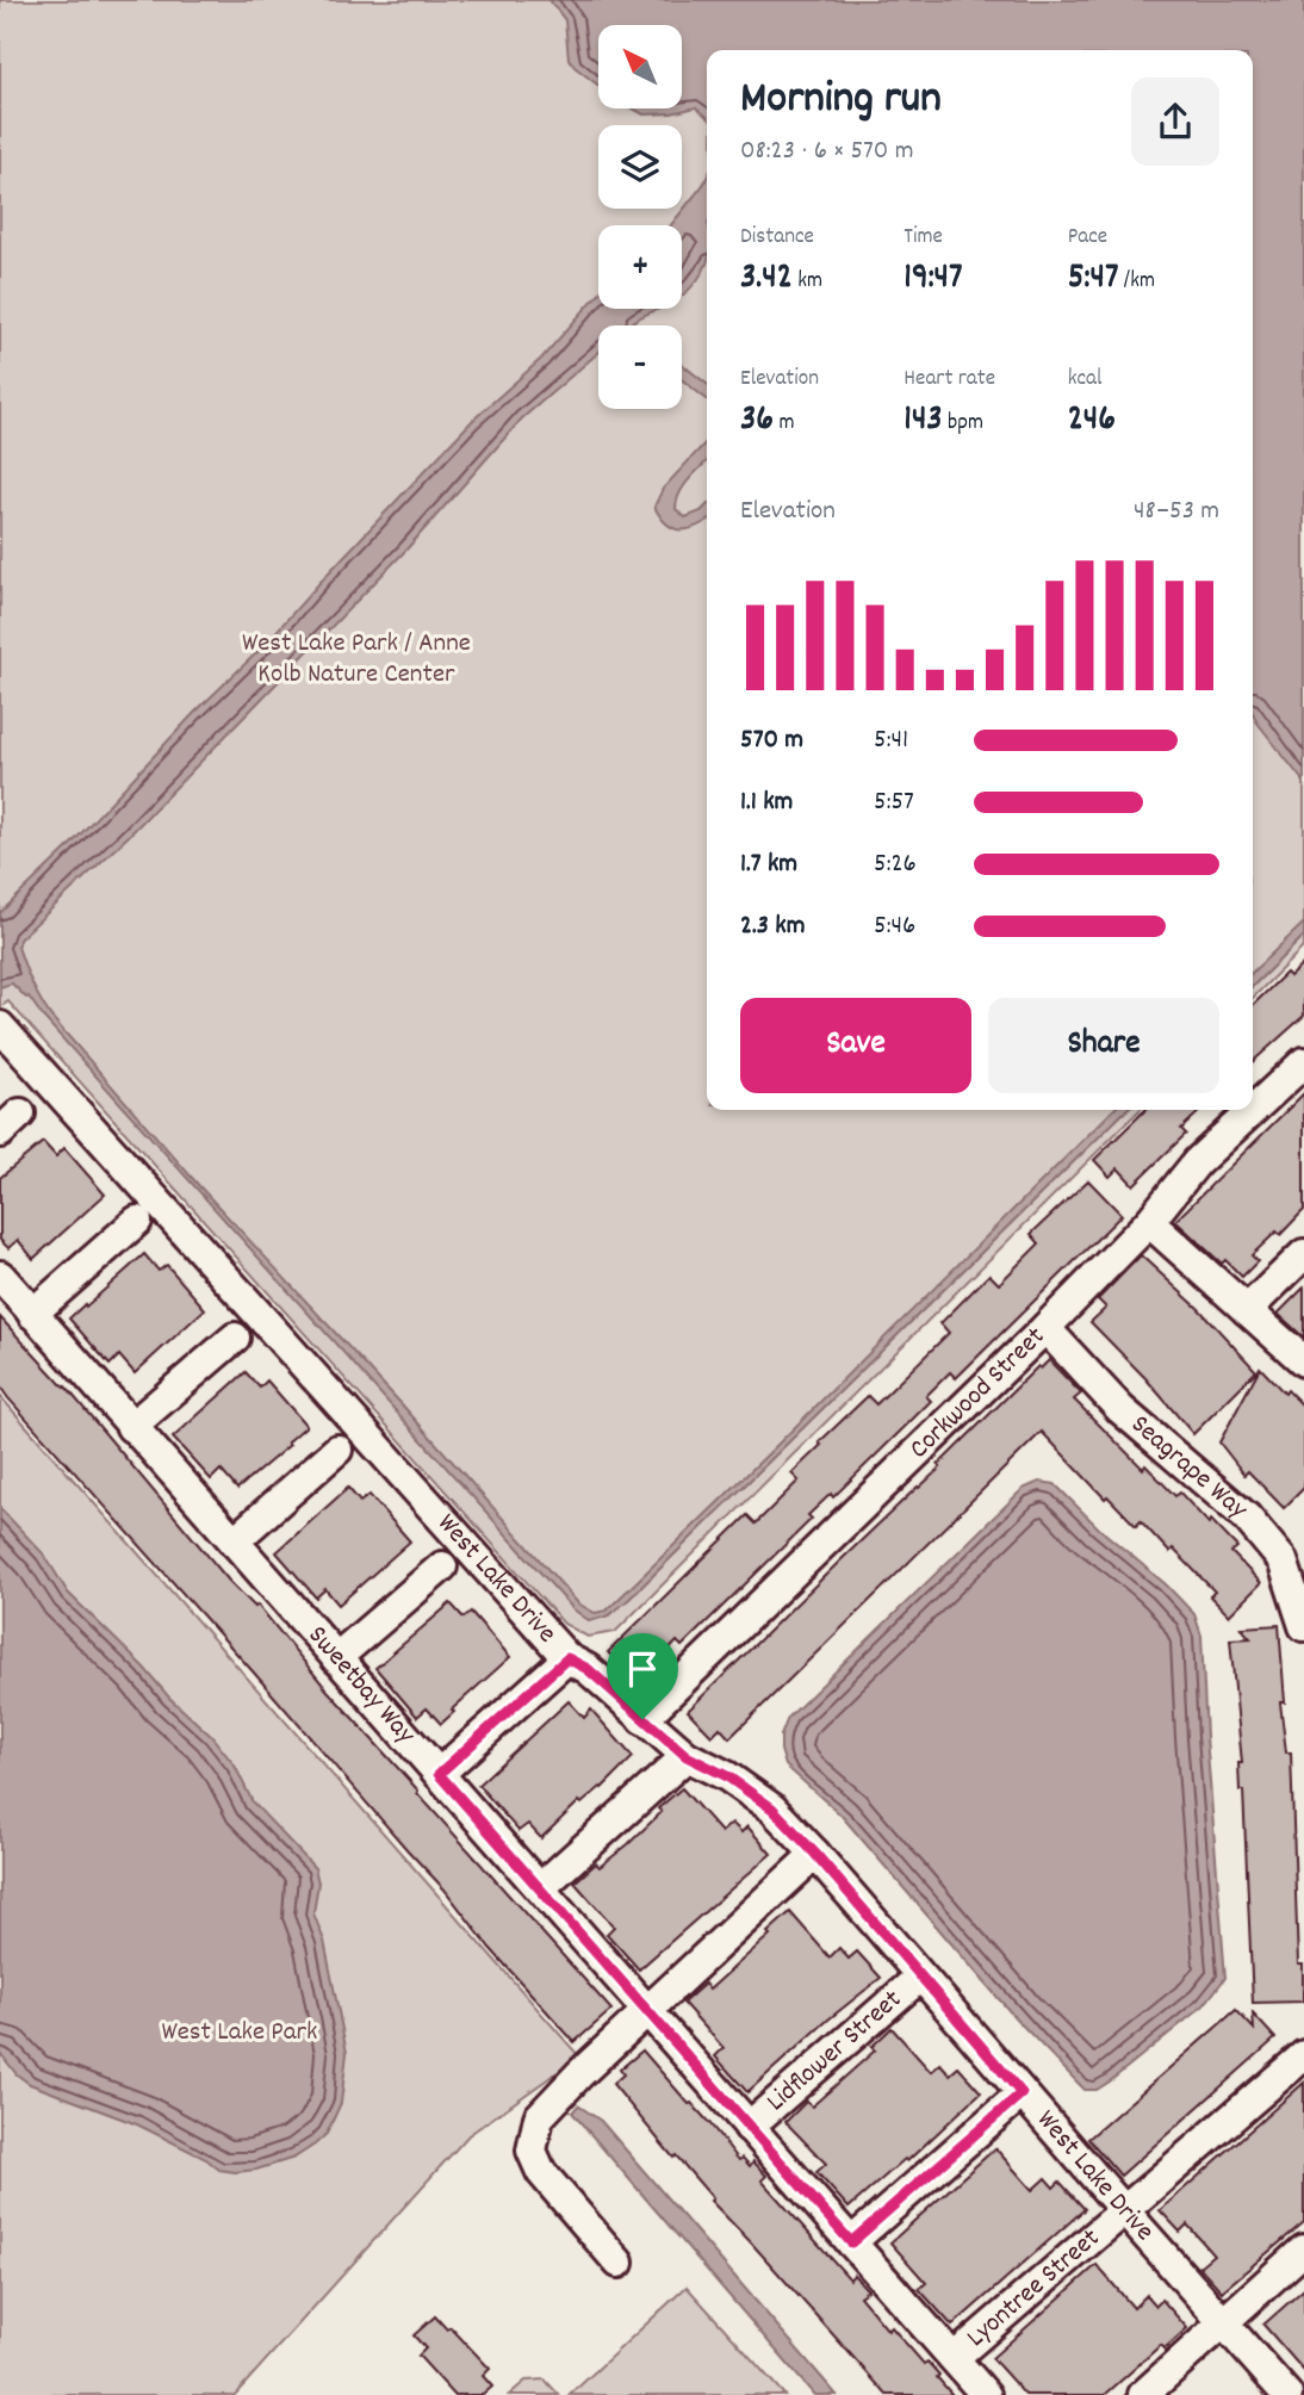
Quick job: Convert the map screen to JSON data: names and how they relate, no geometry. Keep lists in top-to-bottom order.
{
  "streets": {
    "street": [
      "Corkwood Street",
      "Seagrape Way",
      "West Lake Drive",
      "Sweetbay Way",
      "Lidflower Street",
      "Lyontree Street"
    ]
  },
  "crossings": [
    ["Corkwood Street", "Seagrape Way"],
    ["Corkwood Street", "West Lake Drive"],
    ["West Lake Drive", "Lidflower Street"],
    ["West Lake Drive", "Lyontree Street"],
    ["Sweetbay Way", "Lidflower Street"],
    ["Sweetbay Way", "Lyontree Street"]
  ],
  "parks": ["West Lake Park / Anne Kolb Nature Center", "West Lake Park"],
  "north": "top left",
  "page": {
    "map_buttons": ["+", "−"],
    "heading": ["Morning run", "08:23 · 6 × 570 m"],
    "stats": [
      ["Distance", "3.42 km"],
      ["Time", "19:47"],
      ["Pace", "5:47 /km"],
      ["Elevation", "36 m"],
      ["Heart rate", "143 bpm"],
      ["kcal", "246"]
    ],
    "chart": ["Elevation", "48–53 m"],
    "list": [
      {
        "name": "570 m",
        "note": "5:41"
      },
      {
        "name": "1.1 km",
        "note": "5:57"
      },
      {
        "name": "1.7 km",
        "note": "5:26"
      },
      {
        "name": "2.3 km",
        "note": "5:46"
      }
    ],
    "buttons": ["Save", "Share"]
  }
}
